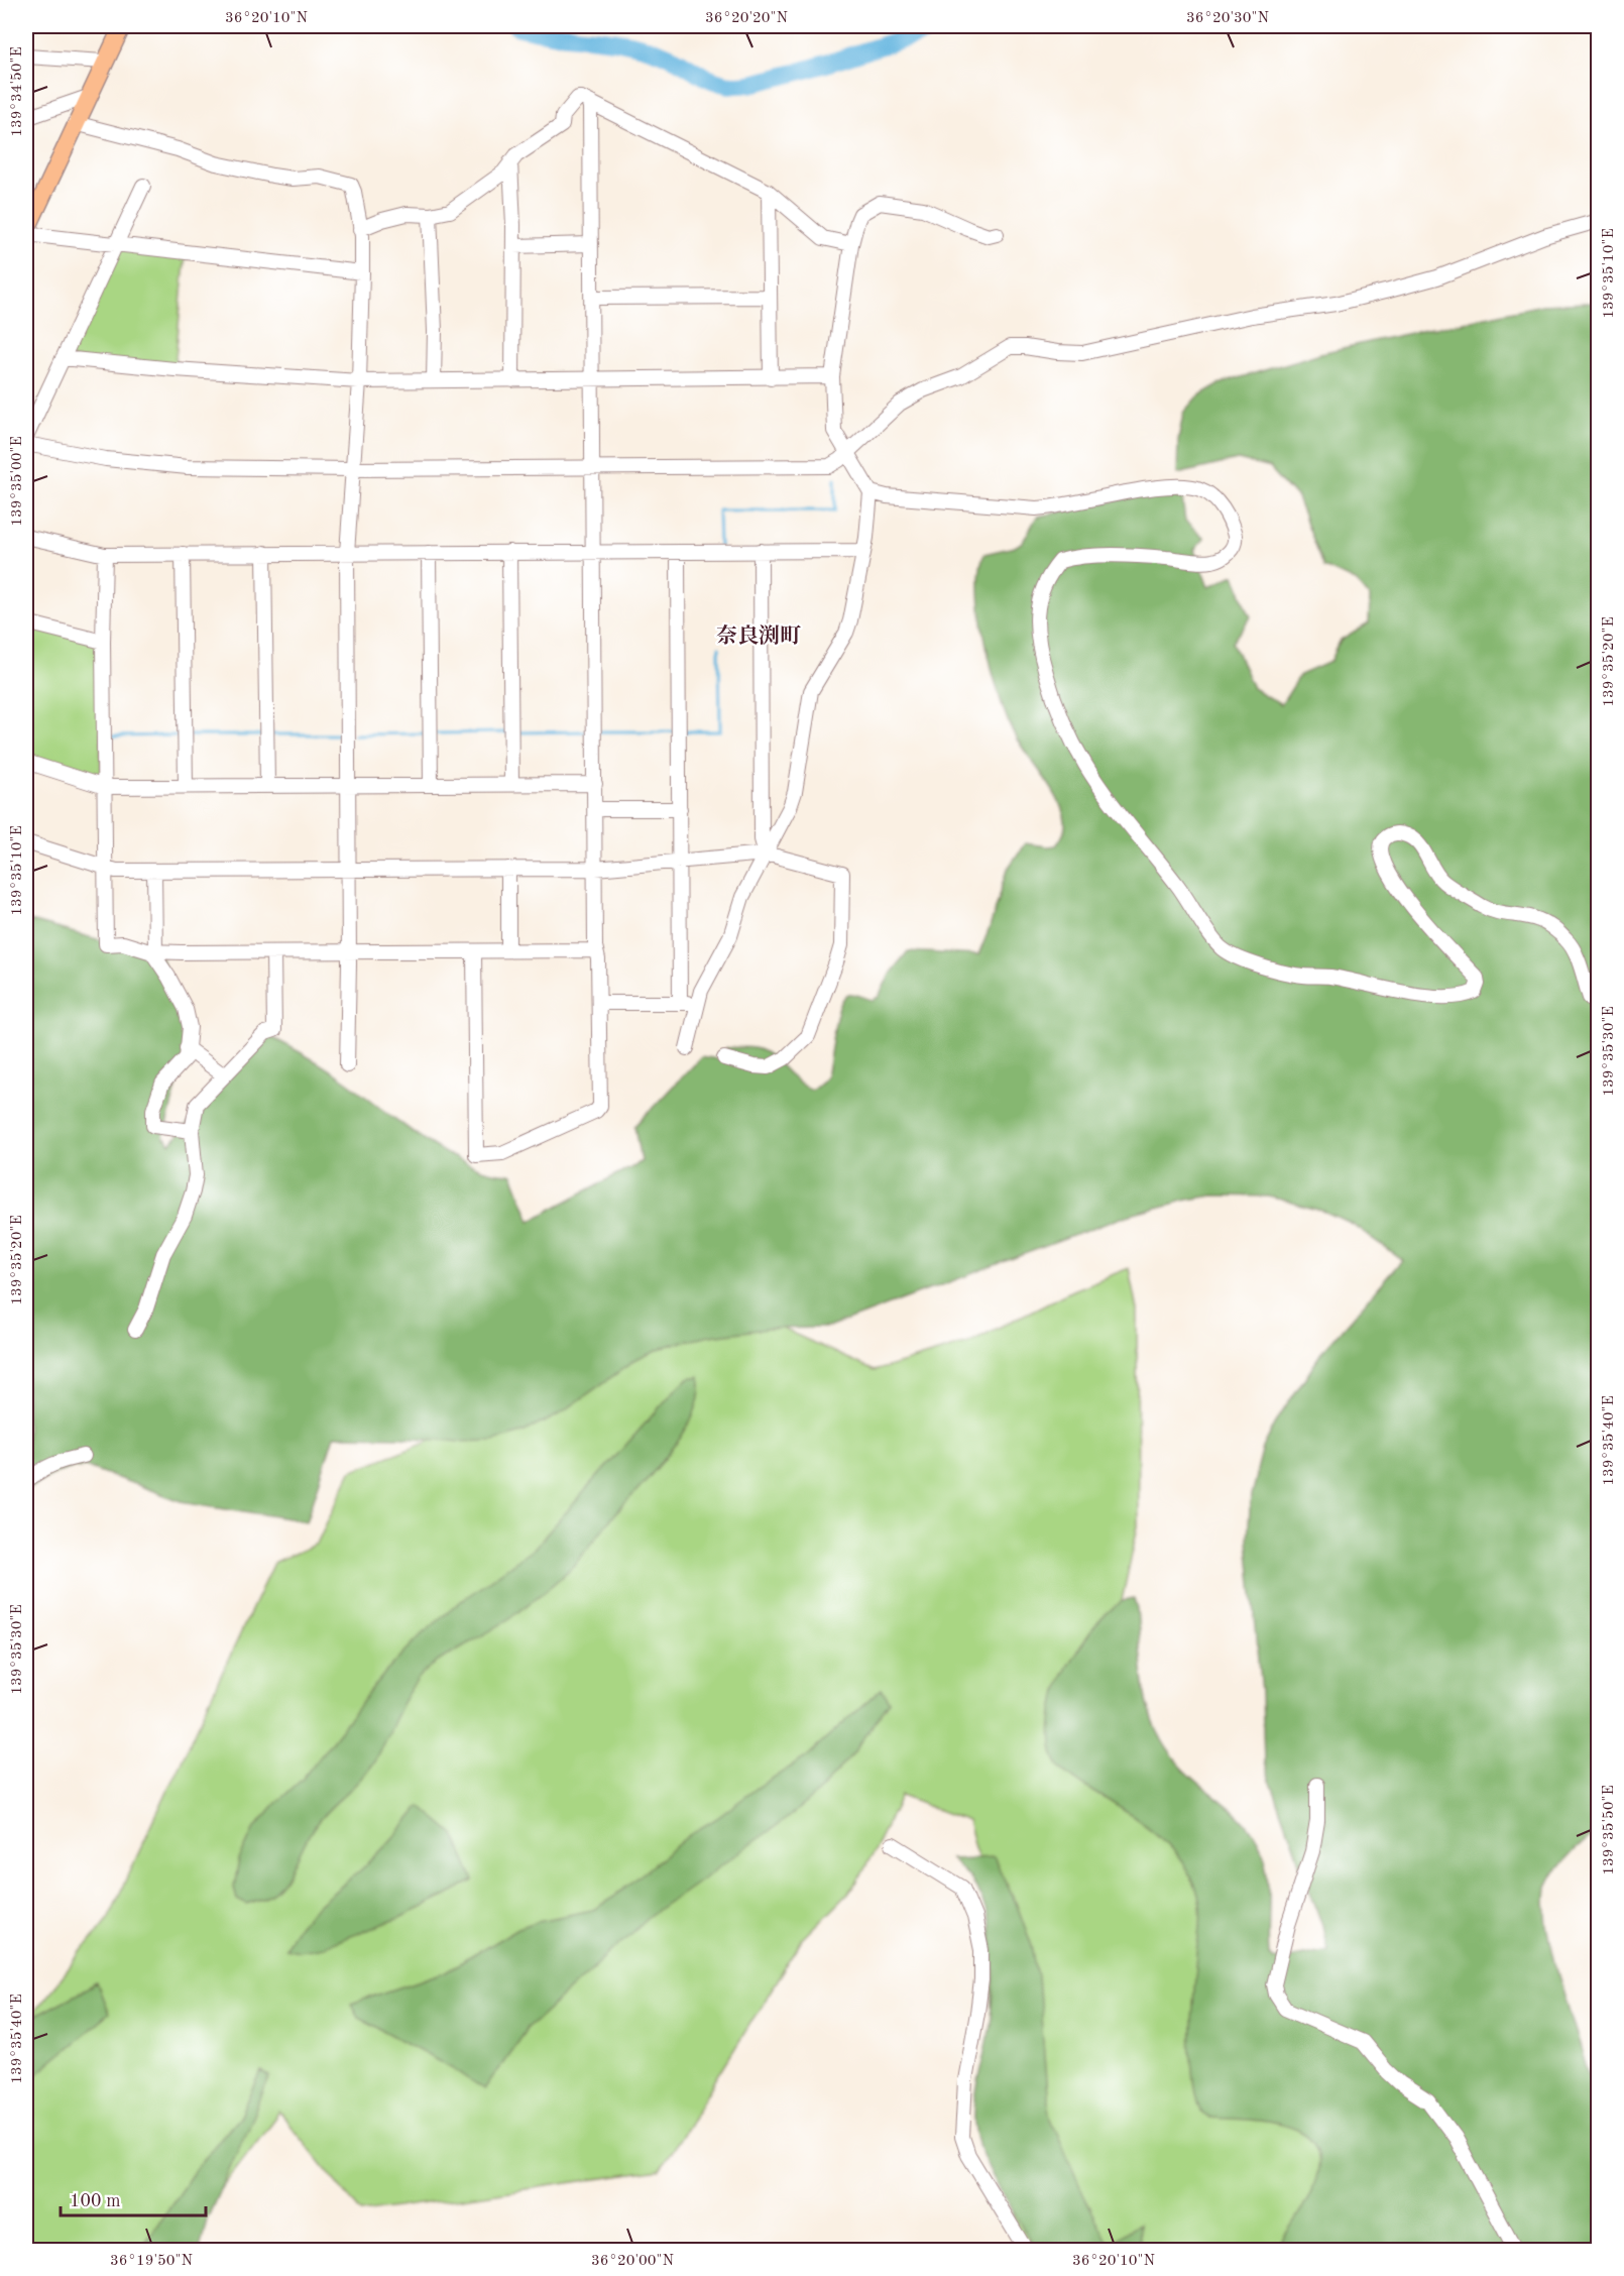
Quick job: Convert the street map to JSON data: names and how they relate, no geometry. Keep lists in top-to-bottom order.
{
  "districts": ["奈良渕町"],
  "scale_bar": "100 m",
  "coordinates": [
    "36°20'10\"N",
    "36°20'20\"N",
    "36°20'30\"N",
    "139°34'50\"E",
    "139°35'10\"E",
    "139°35'00\"E",
    "139°35'20\"E",
    "139°35'30\"E",
    "139°35'40\"E",
    "139°35'50\"E",
    "36°19'50\"N",
    "36°20'00\"N"
  ]
}
